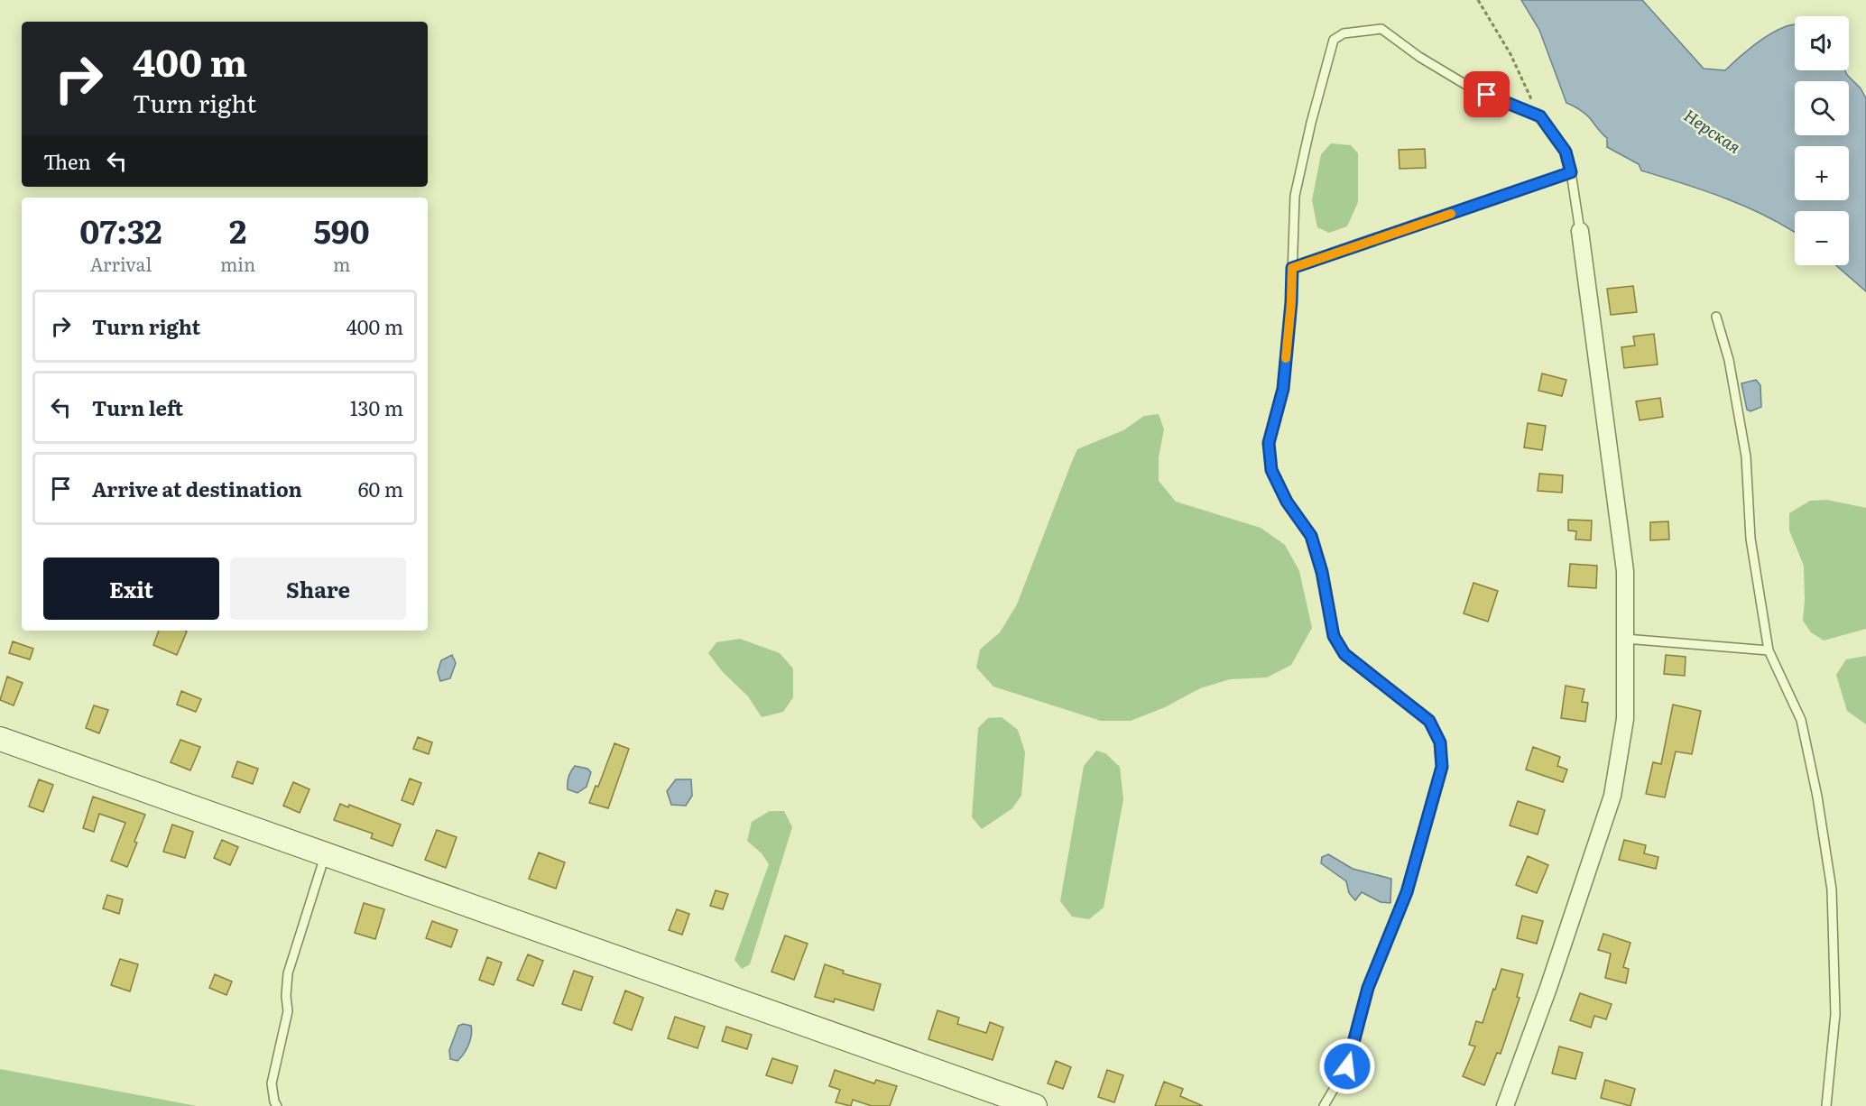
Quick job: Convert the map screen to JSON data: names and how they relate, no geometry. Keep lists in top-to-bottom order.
{
  "water": ["Нерская"],
  "page": {
    "map_buttons": ["+", "−"],
    "turn": ["400 m", "Turn right"],
    "then": "Then",
    "eta": [
      "07:32",
      "Arrival",
      "2",
      "min",
      "590",
      "m"
    ],
    "list": [
      {
        "name": "Turn right",
        "value": "400 m"
      },
      {
        "name": "Turn left",
        "value": "130 m"
      },
      {
        "name": "Arrive at destination",
        "value": "60 m"
      }
    ],
    "buttons": ["Exit", "Share"]
  }
}
